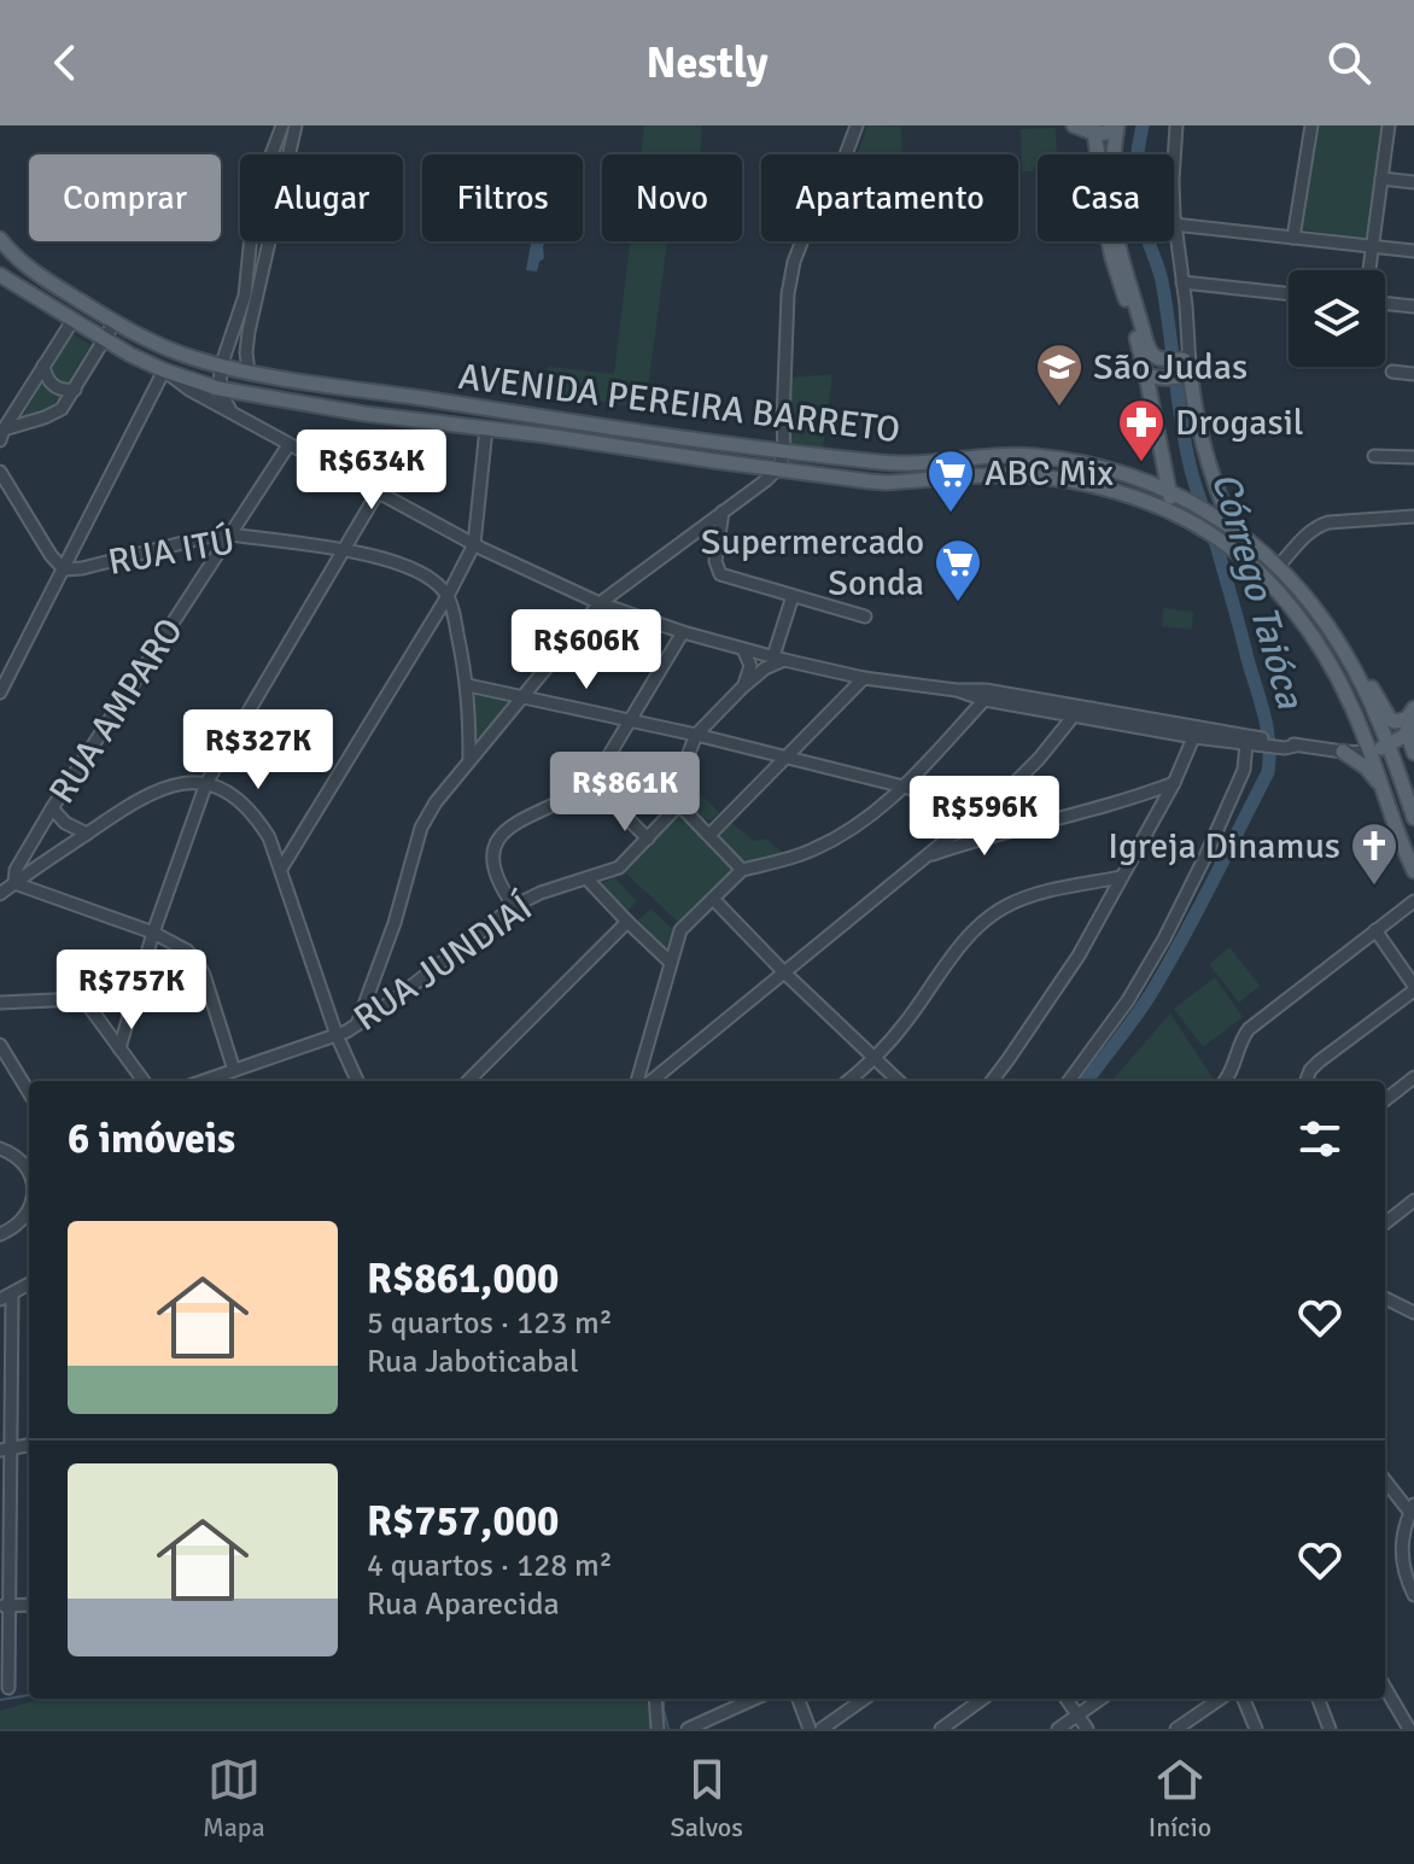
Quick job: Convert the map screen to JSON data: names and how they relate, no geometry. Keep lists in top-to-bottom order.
{
  "streets": {
    "main road": ["AVENIDA PEREIRA BARRETO"],
    "street": ["RUA ITÚ", "RUA AMPARO", "RUA JUNDIAÍ"]
  },
  "crossings": [
    ["RUA ITÚ", "RUA AMPARO"]
  ],
  "water": ["Córrego Taióca"],
  "places": {
    "school or university": ["São Judas"],
    "pharmacy": ["Drogasil"],
    "supermarket": ["ABC Mix", "Supermercado Sonda"],
    "church": ["Igreja Dinamus"]
  },
  "page": {
    "header": "Nestly",
    "chip": [
      "Comprar",
      "Alugar",
      "Filtros",
      "Novo",
      "Apartamento",
      "Casa"
    ],
    "price": [
      "R$634K",
      "R$606K",
      "R$327K",
      "R$861K",
      "R$596K",
      "R$757K"
    ],
    "heading": "6 imóveis",
    "list": [
      {
        "name": "R$861,000",
        "note": "5 quartos · 123 m² · Rua Jaboticabal"
      },
      {
        "name": "R$757,000",
        "note": "4 quartos · 128 m² · Rua Aparecida"
      }
    ],
    "tabs": ["Mapa", "Salvos", "Início"]
  }
}
